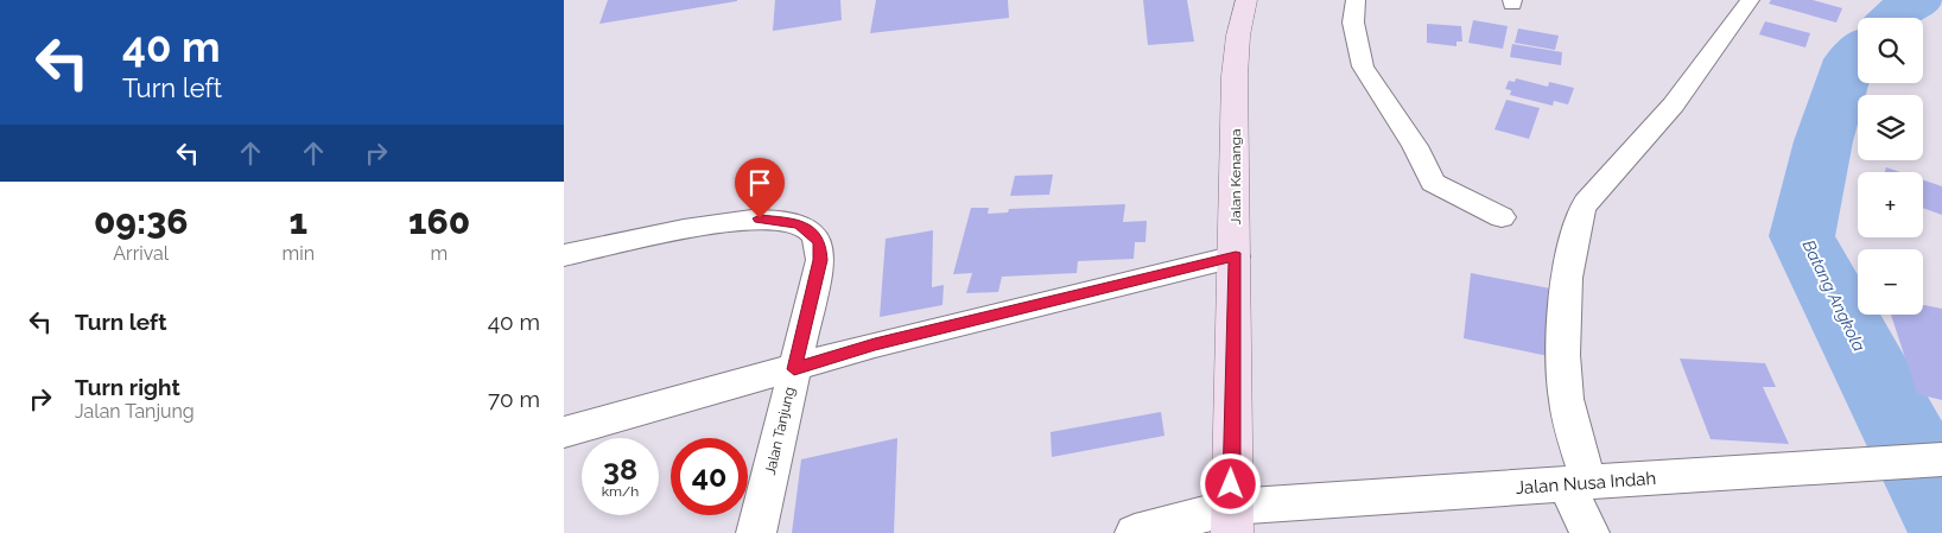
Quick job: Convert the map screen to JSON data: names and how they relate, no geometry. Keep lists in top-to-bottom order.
{
  "streets": {
    "street": ["Jalan Kenanga", "Jalan Tanjung", "Jalan Nusa Indah"]
  },
  "crossings": [
    ["Jalan Kenanga", "Jalan Nusa Indah"]
  ],
  "water": ["Batang Angkola"],
  "page": {
    "turn": ["40 m", "Turn left"],
    "map_buttons": ["+", "−"],
    "eta": [
      "09:36",
      "Arrival",
      "1",
      "min",
      "160",
      "m"
    ],
    "list": [
      {
        "name": "Turn left",
        "value": "40 m"
      },
      {
        "name": "Turn right",
        "note": "Jalan Tanjung",
        "value": "70 m"
      }
    ],
    "speed": "38 km/h",
    "limit": "40"
  }
}
